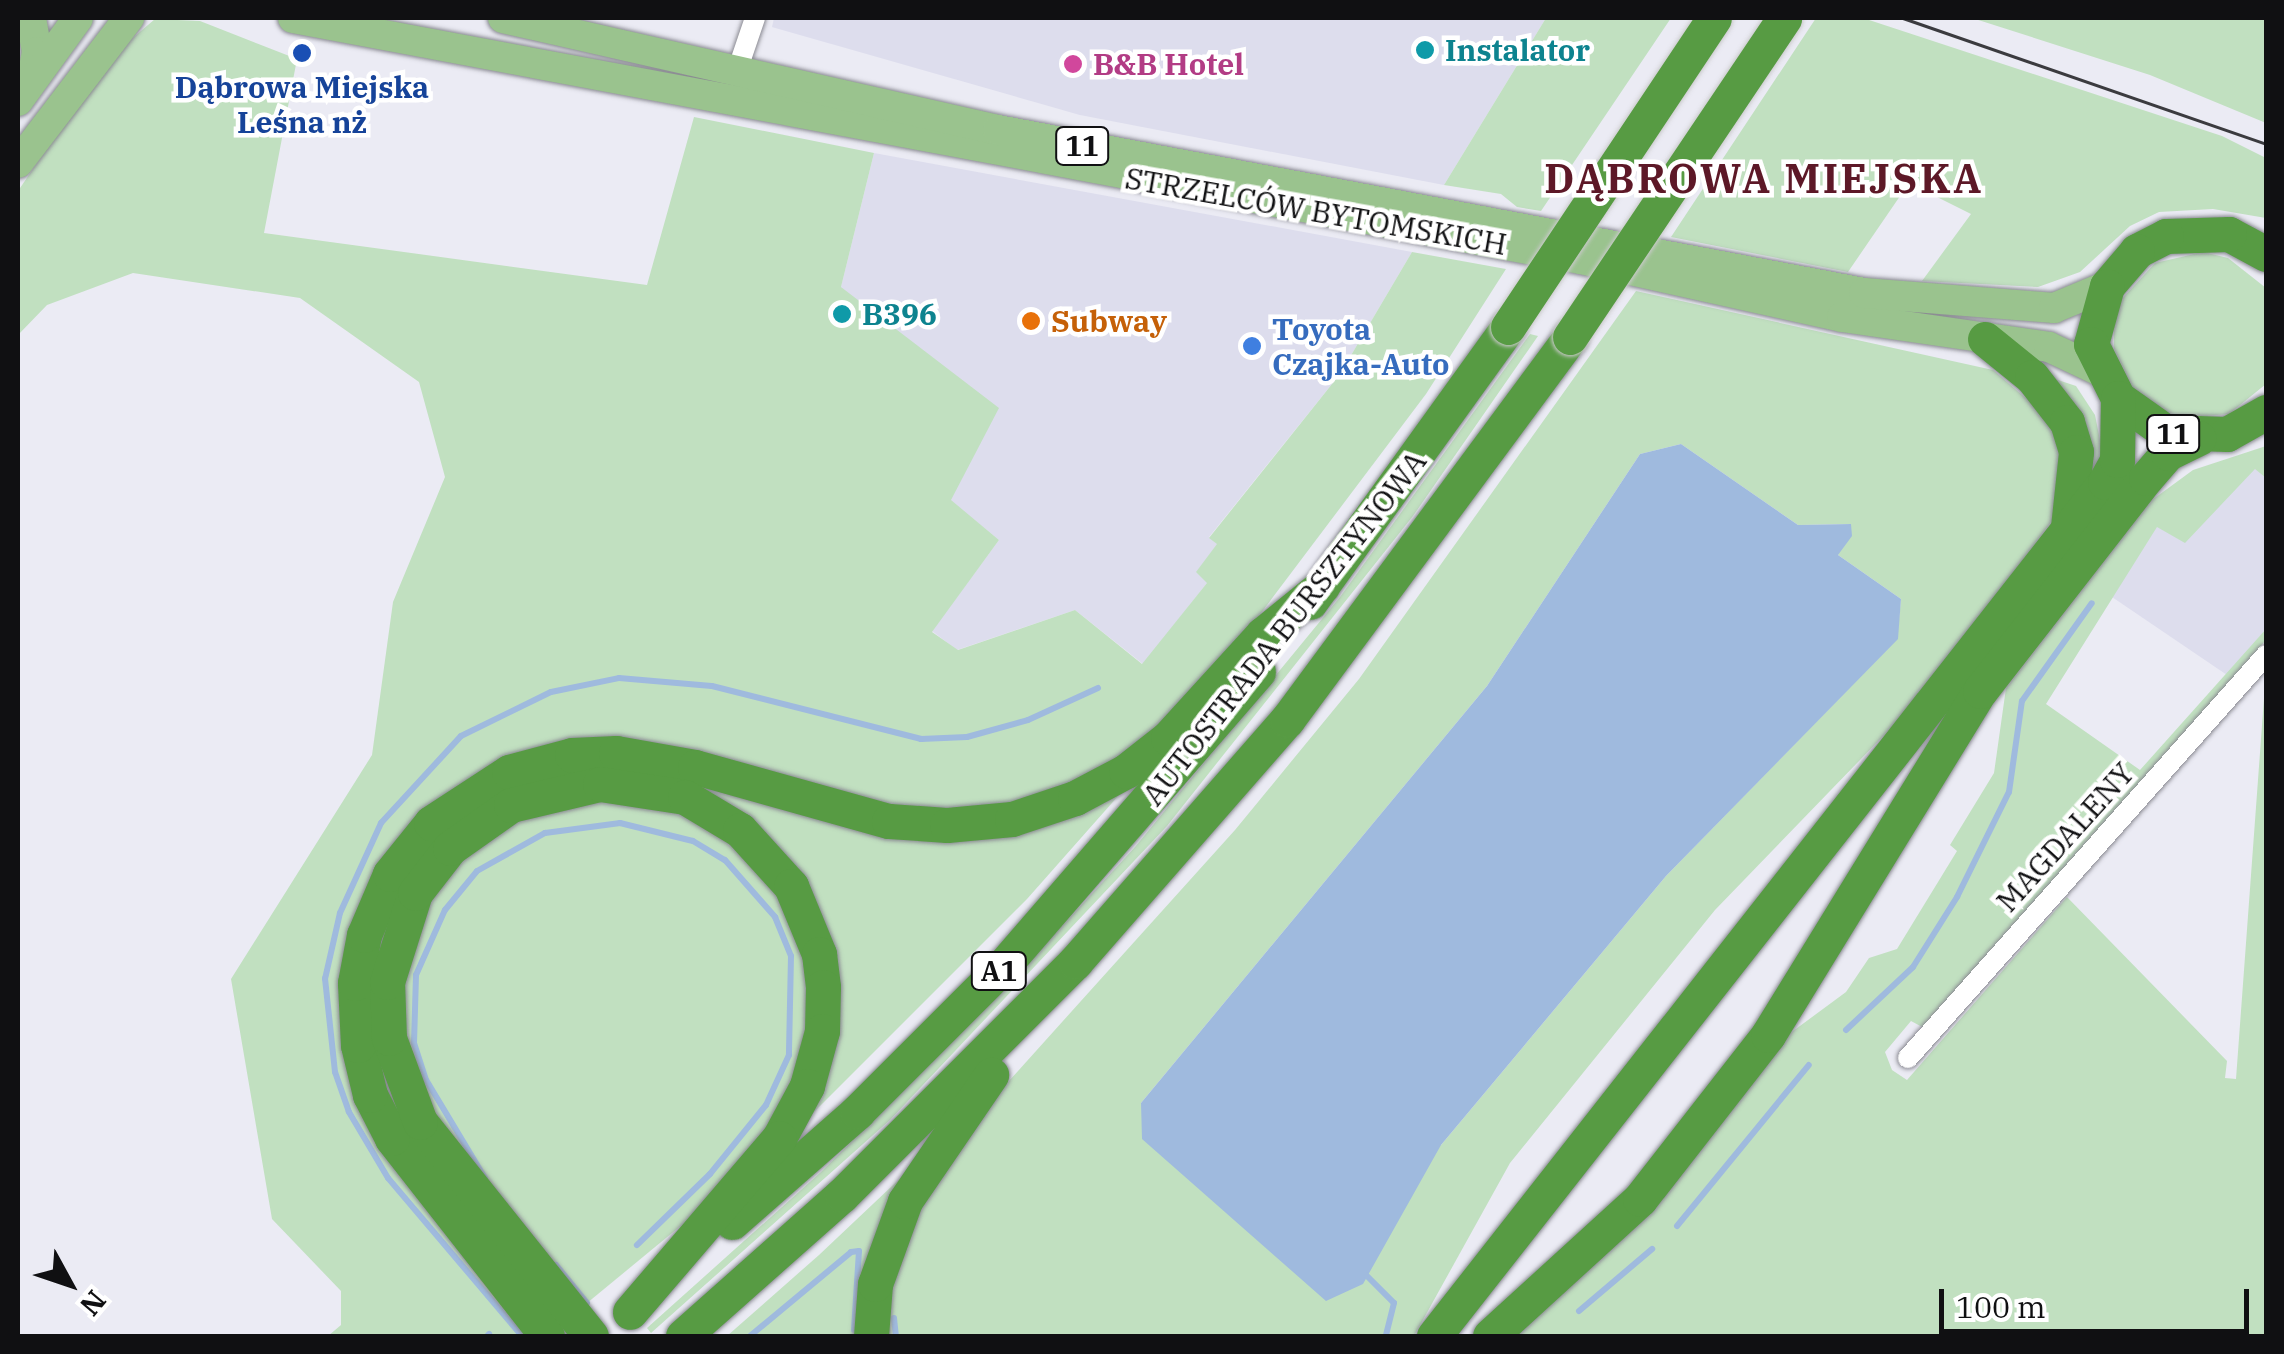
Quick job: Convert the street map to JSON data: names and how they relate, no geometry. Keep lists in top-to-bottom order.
{
  "streets": {
    "highway": ["11", "AUTOSTRADA BURSZTYNOWA", "A1"],
    "main road": ["STRZELCÓW BYTOMSKICH"],
    "street": ["MAGDALENY"]
  },
  "crossings": [
    ["11", "STRZELCÓW BYTOMSKICH"]
  ],
  "districts": ["DĄBROWA MIEJSKA"],
  "places": [
    "Instalator",
    "Dąbrowa Miejska Leśna nż",
    "B&B Hotel",
    "B396",
    "Subway",
    "Toyota Czajka-Auto"
  ],
  "scale_bar": "100 m",
  "north": "bottom right"
}
